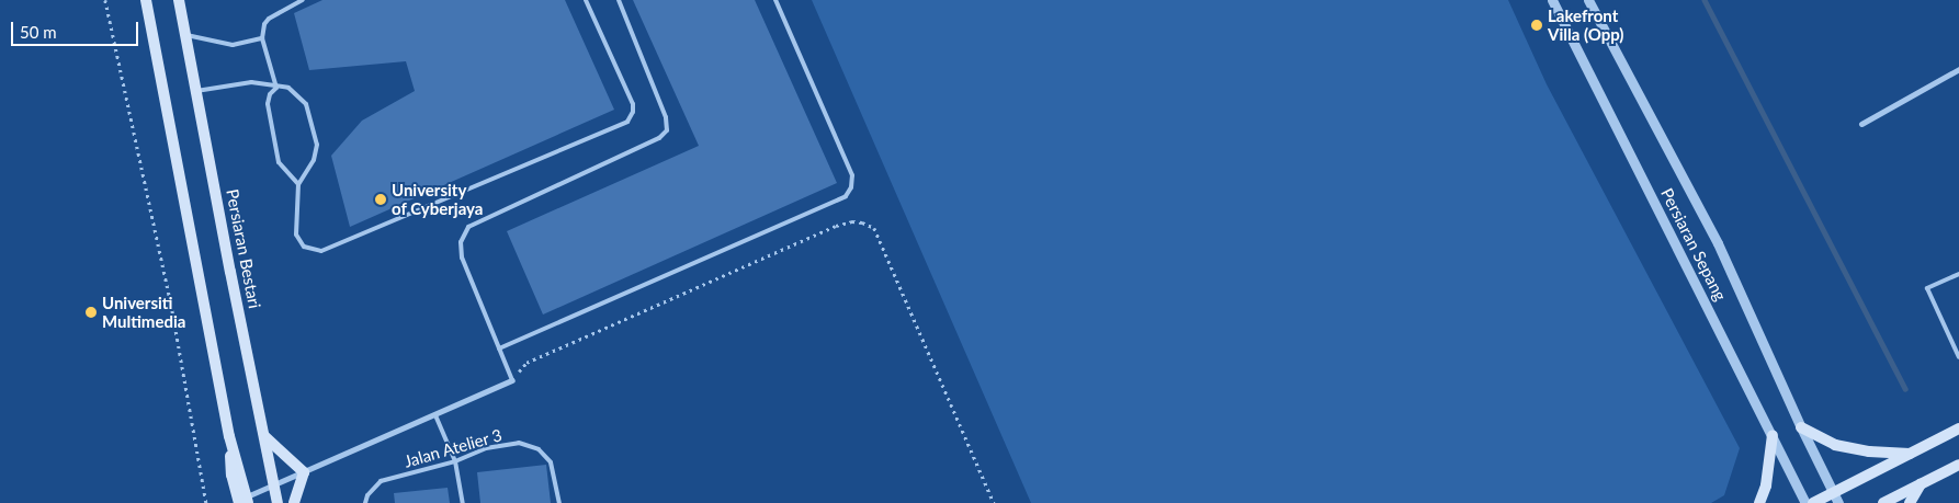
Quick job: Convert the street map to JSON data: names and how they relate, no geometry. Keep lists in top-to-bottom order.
{
  "streets": {
    "main road": ["Persiaran Bestari"],
    "street": ["Persiaran Sepang"],
    "lane": ["Jalan Atelier 3"]
  },
  "places": ["Lakefront Villa (Opp)", "University of Cyberjaya", "Universiti Multimedia"],
  "scale_bar": "50 m"
}
